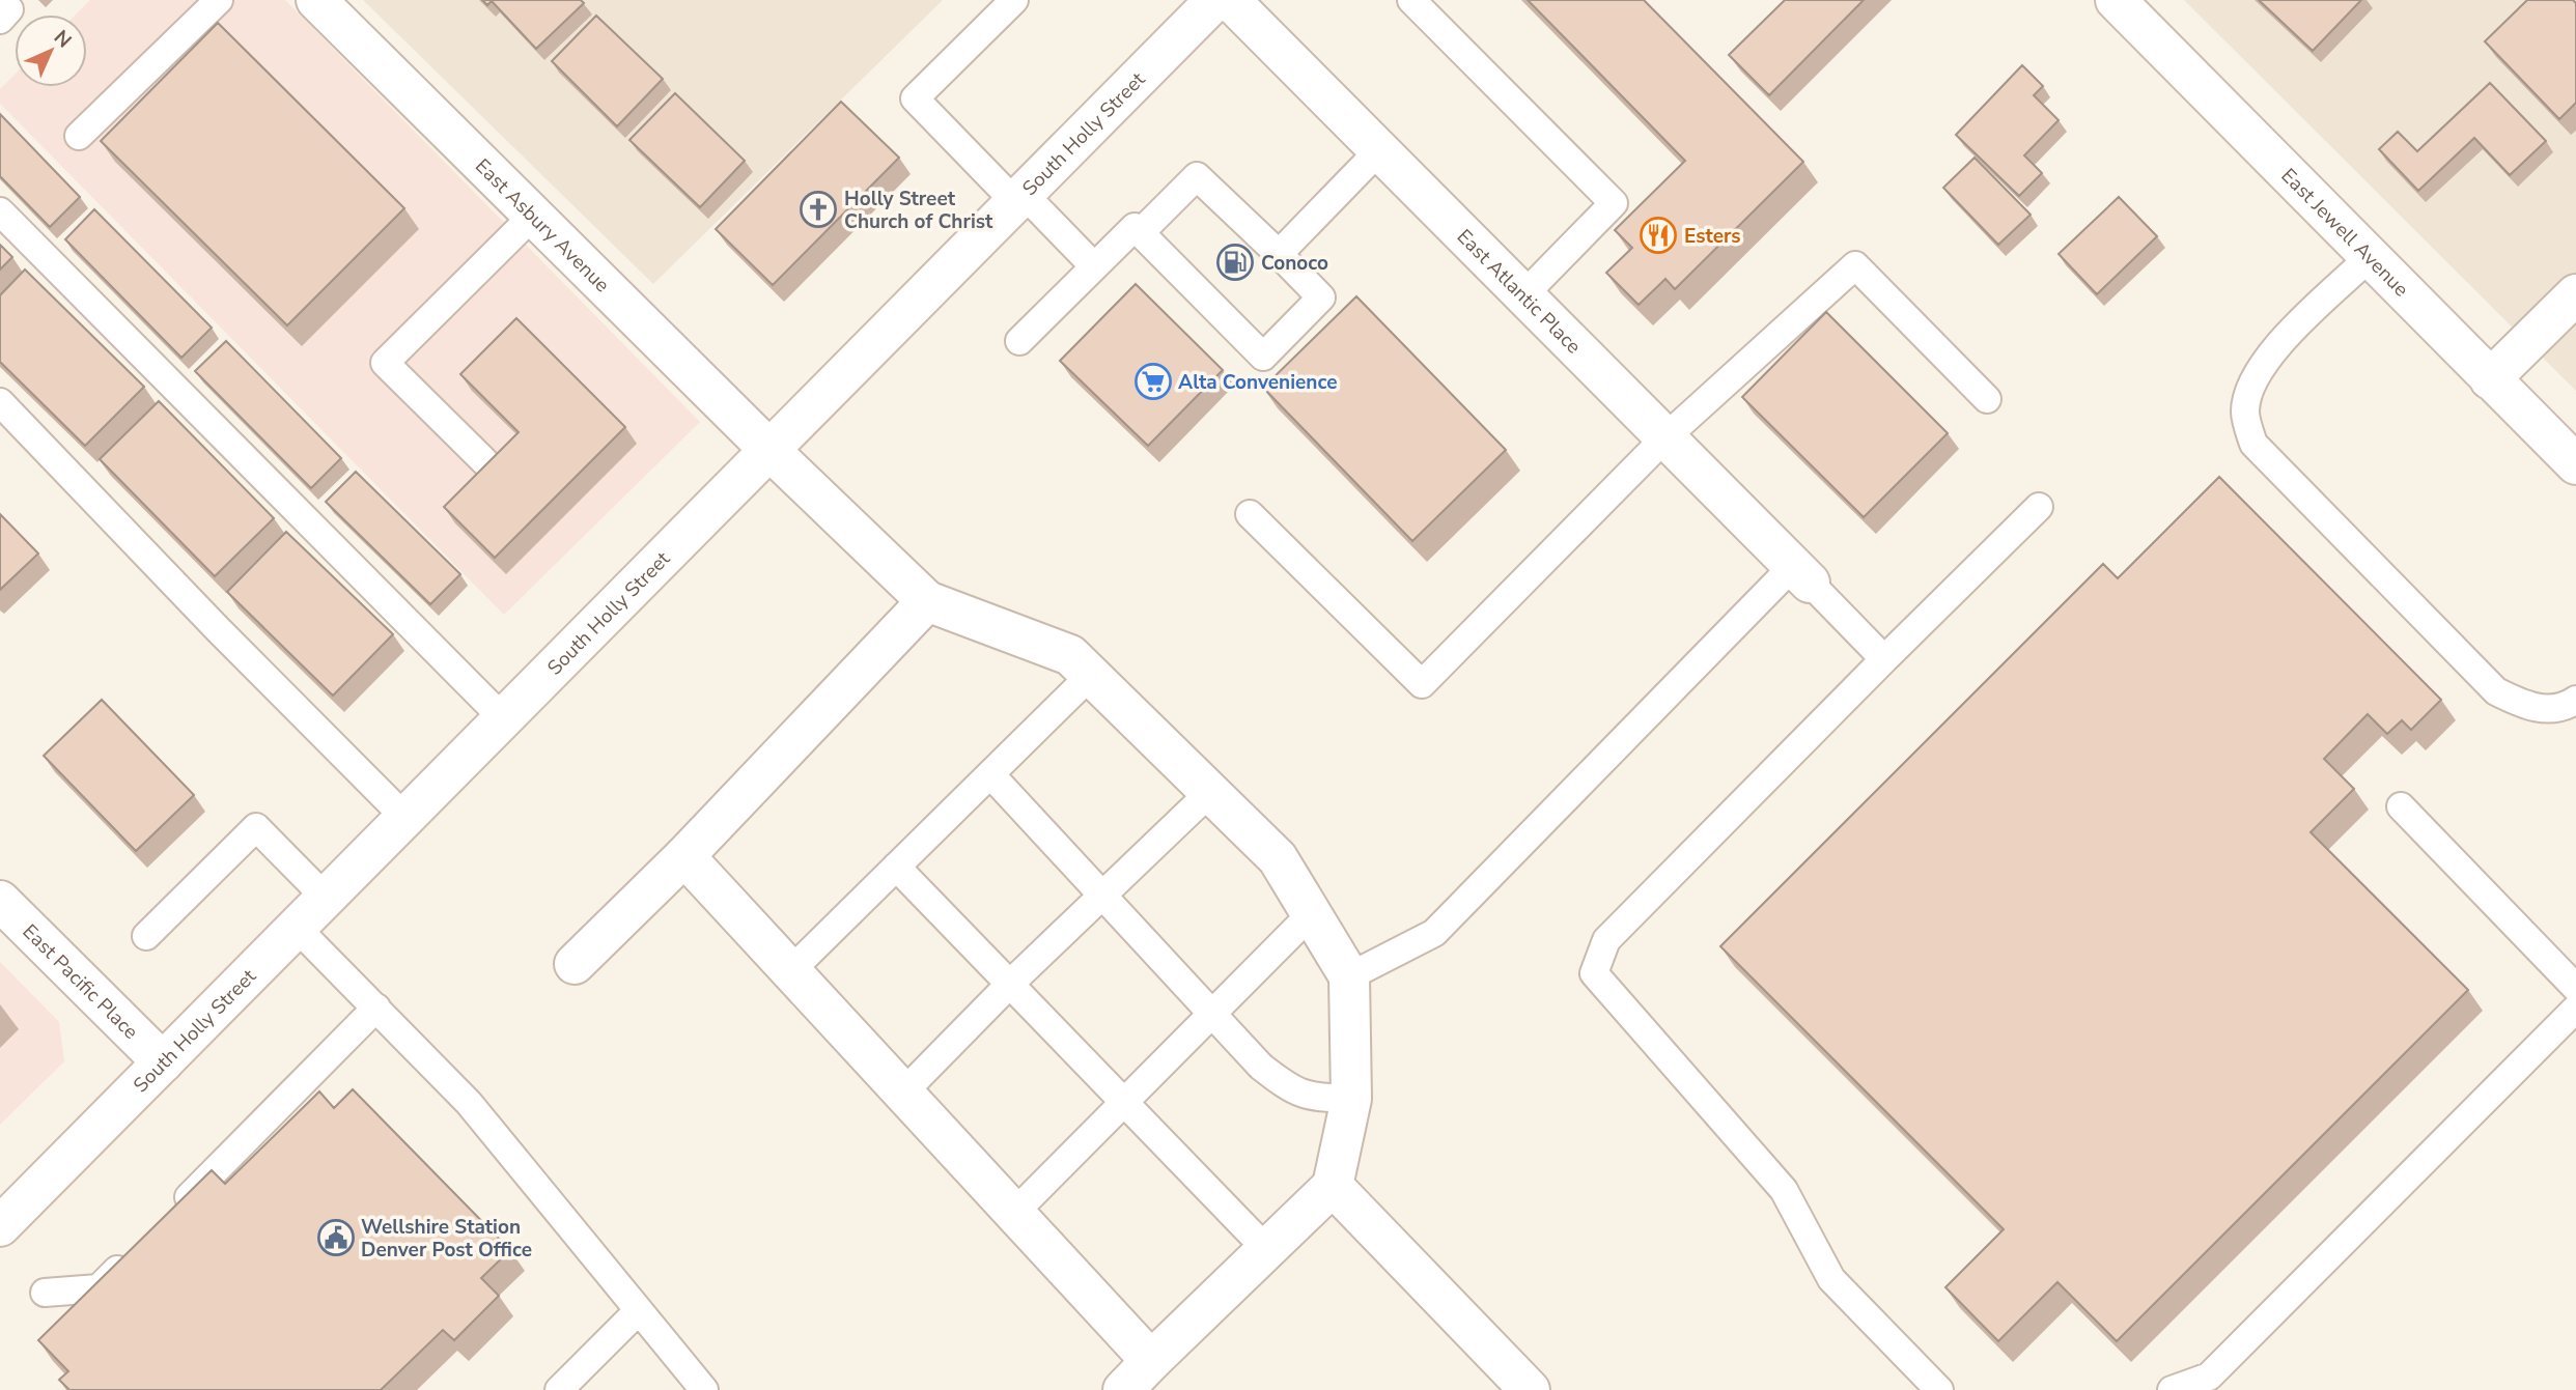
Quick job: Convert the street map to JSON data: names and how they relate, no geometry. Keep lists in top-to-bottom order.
{
  "streets": {
    "street": [
      "South Holly Street",
      "East Asbury Avenue",
      "East Jewell Avenue",
      "East Atlantic Place",
      "East Pacific Place"
    ]
  },
  "crossings": [
    ["South Holly Street", "East Asbury Avenue"],
    ["South Holly Street", "East Pacific Place"]
  ],
  "places": {
    "church": ["Holly Street Church of Christ"],
    "restaurant": ["Esters"],
    "fuel station": ["Conoco"],
    "supermarket": ["Alta Convenience"],
    "public building": ["Wellshire Station Denver Post Office"]
  },
  "north": "top right"
}
